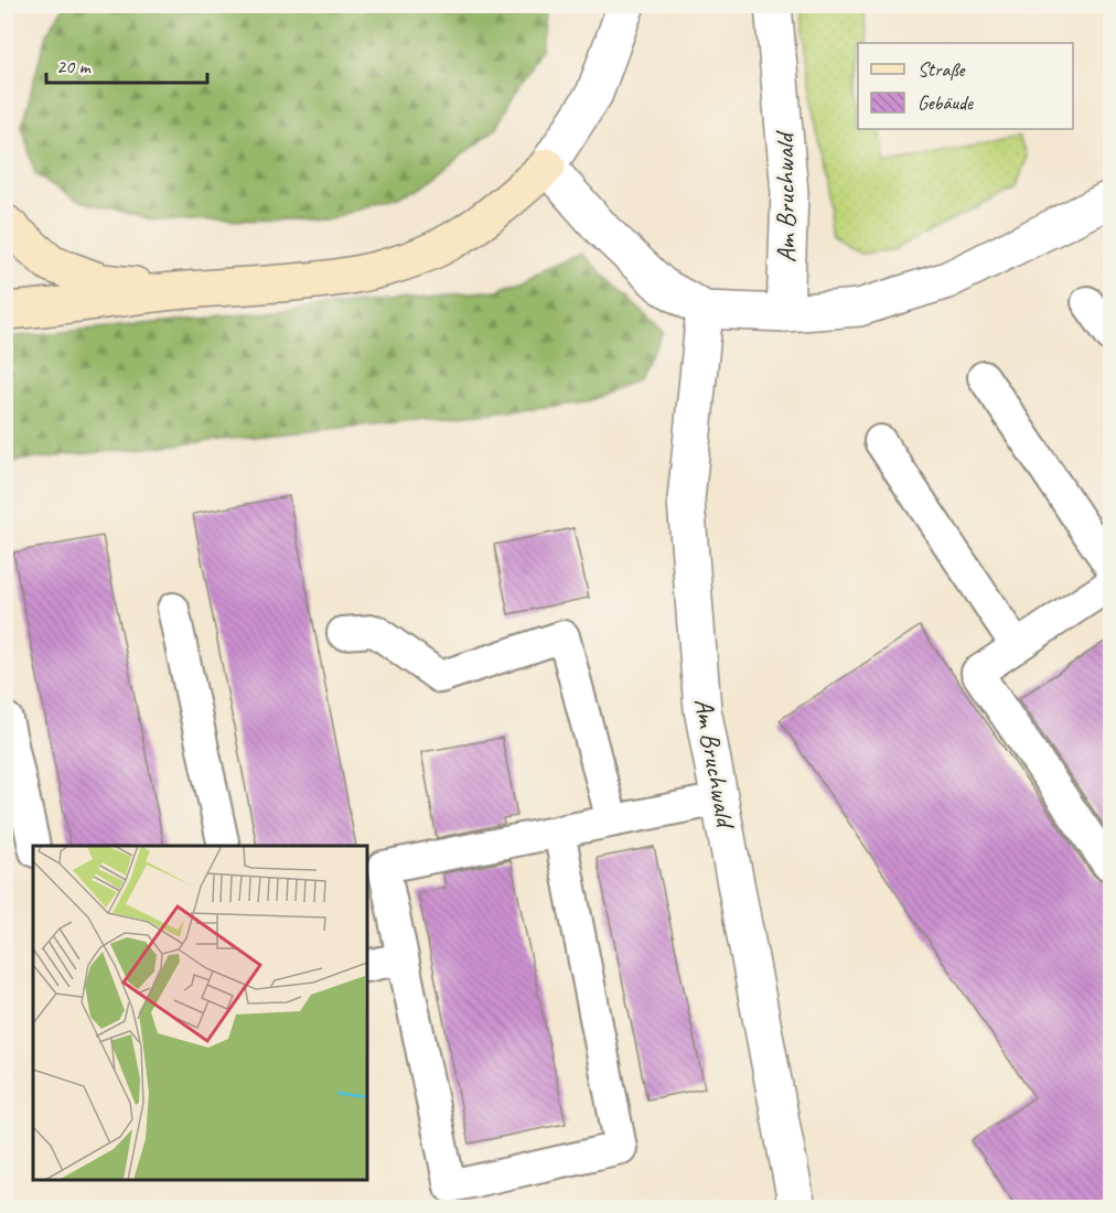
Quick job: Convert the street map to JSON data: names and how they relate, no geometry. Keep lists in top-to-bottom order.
{
  "streets": {
    "street": ["Am Bruchwald"]
  },
  "legend": ["Straße", "Gebäude"],
  "scale_bar": "20 m"
}
